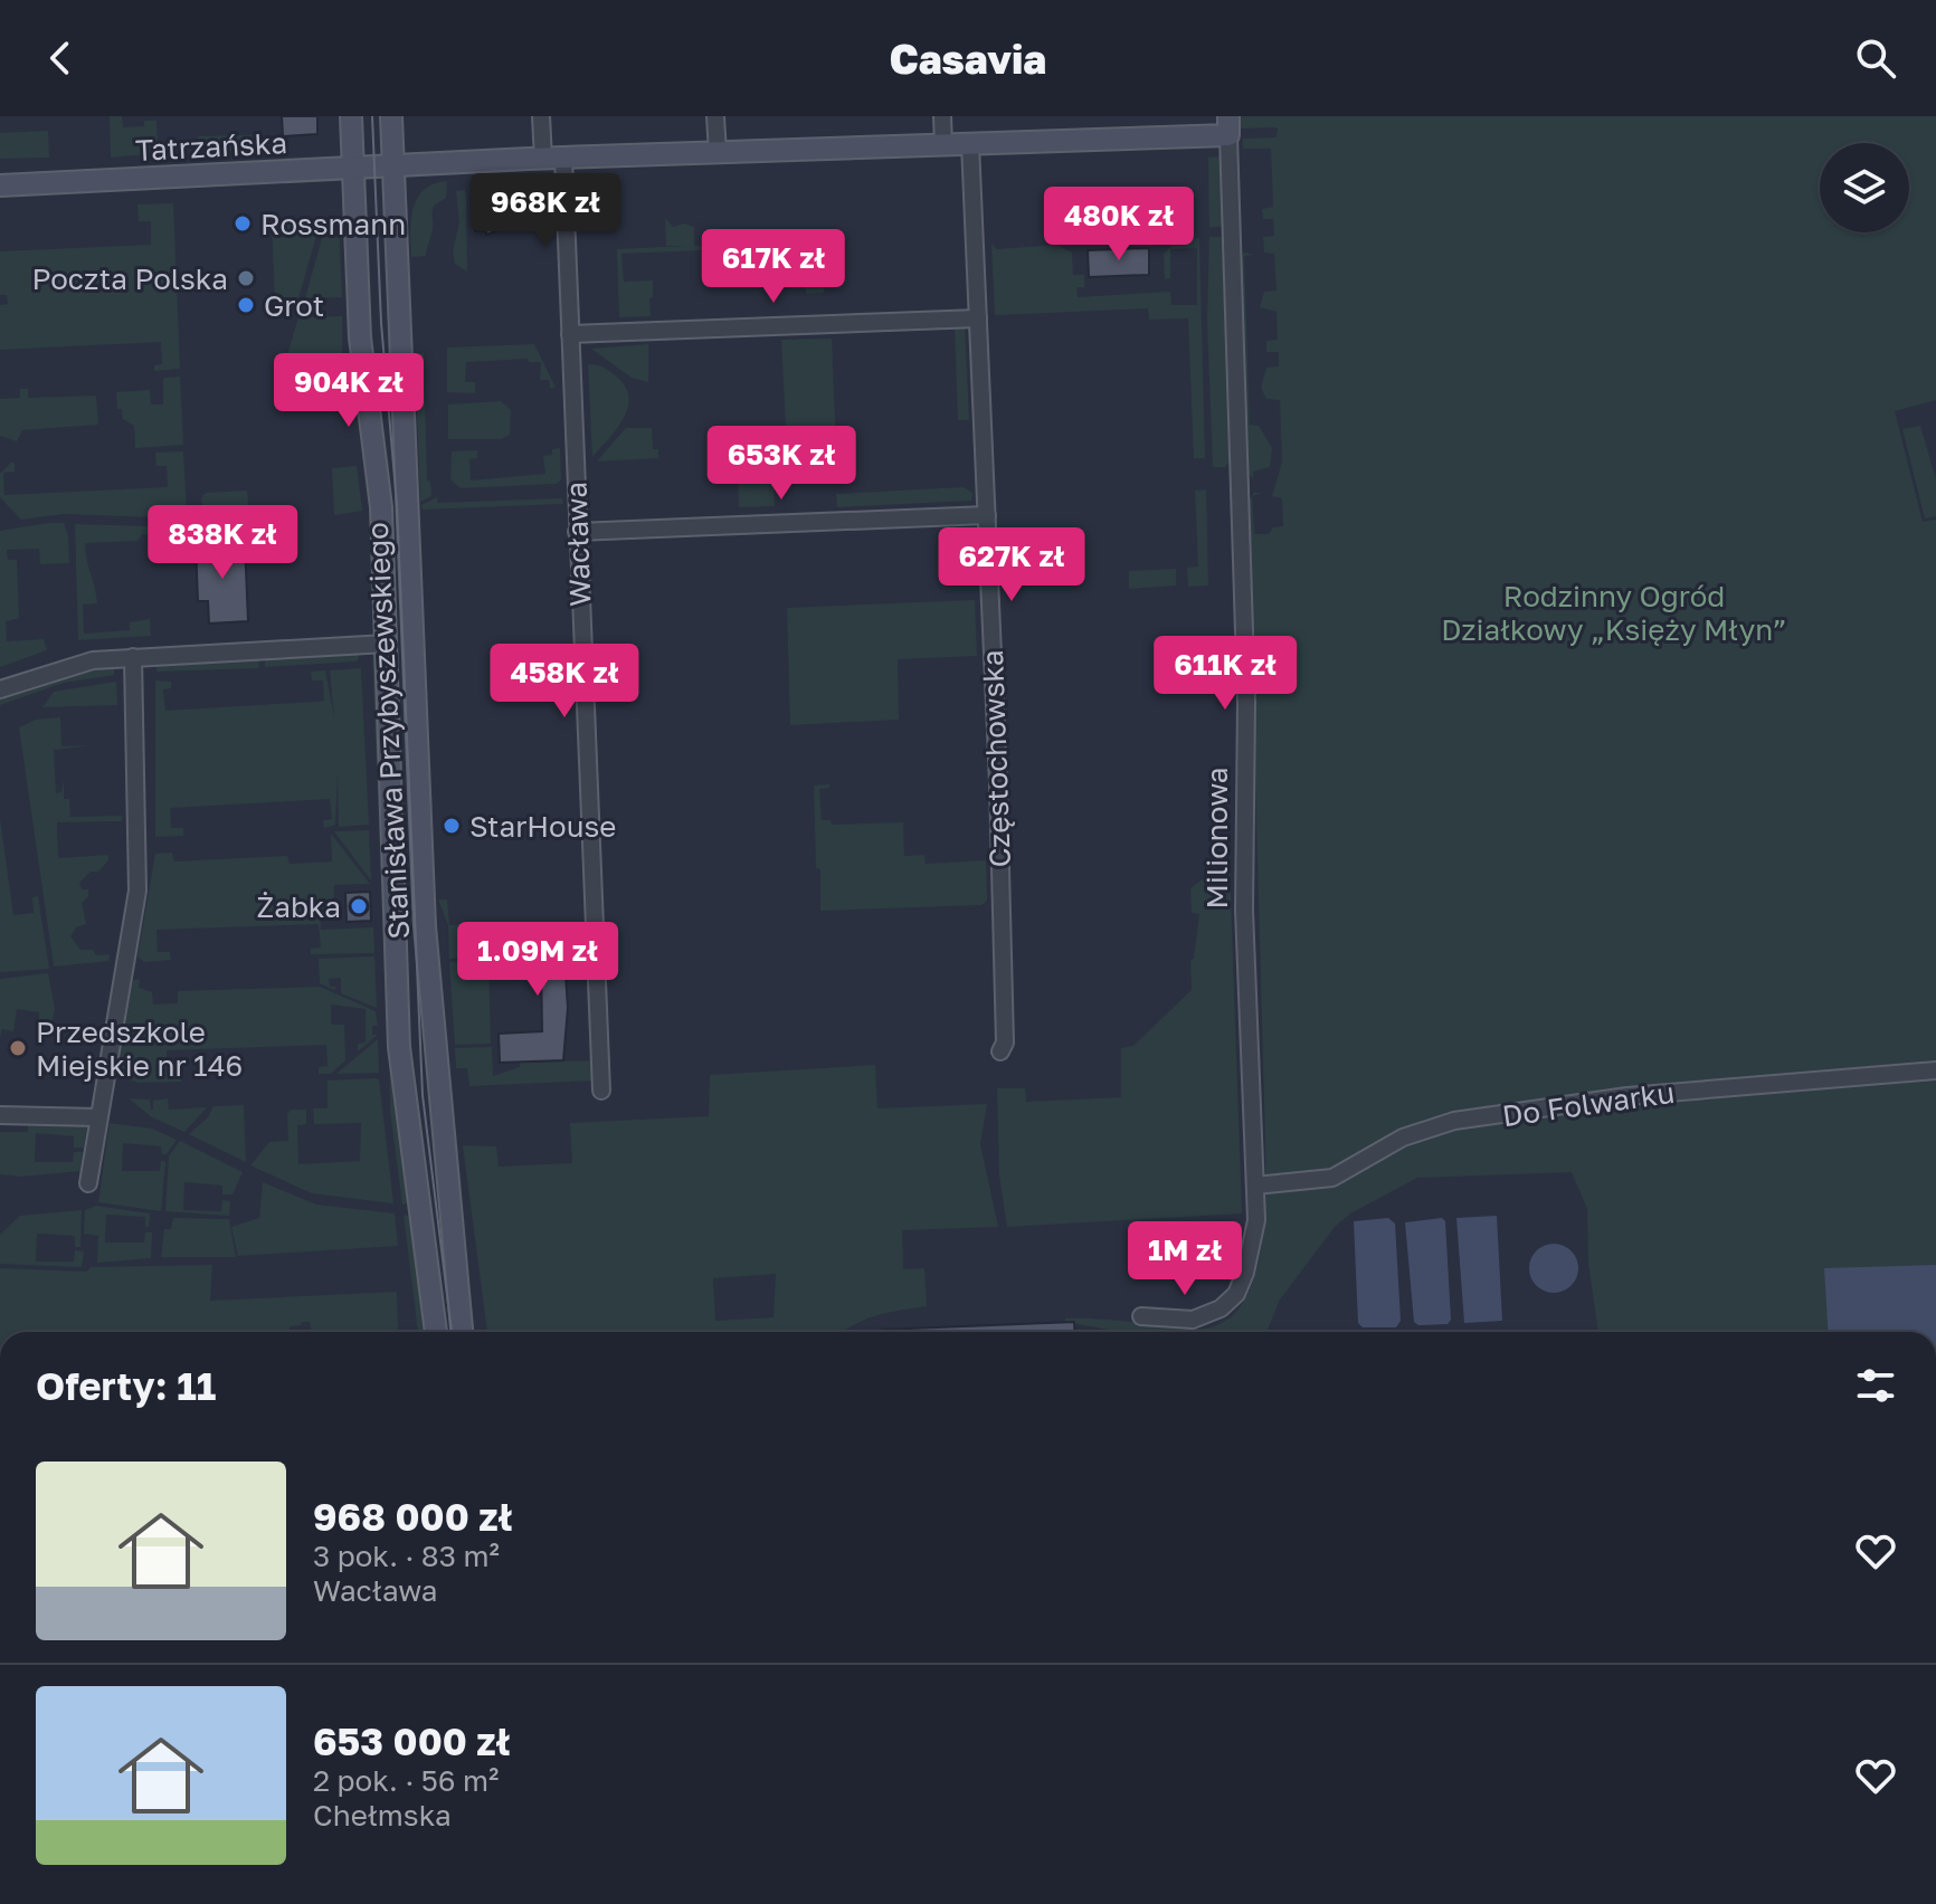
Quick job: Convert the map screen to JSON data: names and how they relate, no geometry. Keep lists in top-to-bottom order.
{
  "streets": {
    "main road": ["Tatrzańska", "Stanisława Przybyszewskiego"],
    "street": [
      "Wacława",
      "Częstochowska",
      "Milionowa",
      "Do Folwarku"
    ]
  },
  "crossings": [
    ["Tatrzańska", "Wacława"],
    ["Tatrzańska", "Stanisława Przybyszewskiego"],
    ["Tatrzańska", "Częstochowska"],
    ["Tatrzańska", "Milionowa"],
    ["Milionowa", "Do Folwarku"]
  ],
  "parks": ["Rodzinny Ogród Działkowy „Księży Młyn”"],
  "places": [
    "Rossmann",
    "Poczta Polska",
    "Grot",
    "StarHouse",
    "Żabka",
    "Przedszkole Miejskie nr 146"
  ],
  "page": {
    "header": "Casavia",
    "price": [
      "968K zł",
      "480K zł",
      "617K zł",
      "904K zł",
      "653K zł",
      "838K zł",
      "627K zł",
      "611K zł",
      "458K zł",
      "1.09M zł",
      "1M zł"
    ],
    "heading": "Oferty: 11",
    "list": [
      {
        "name": "968 000 zł",
        "note": "3 pok. · 83 m² · Wacława"
      },
      {
        "name": "653 000 zł",
        "note": "2 pok. · 56 m² · Chełmska"
      }
    ]
  }
}
